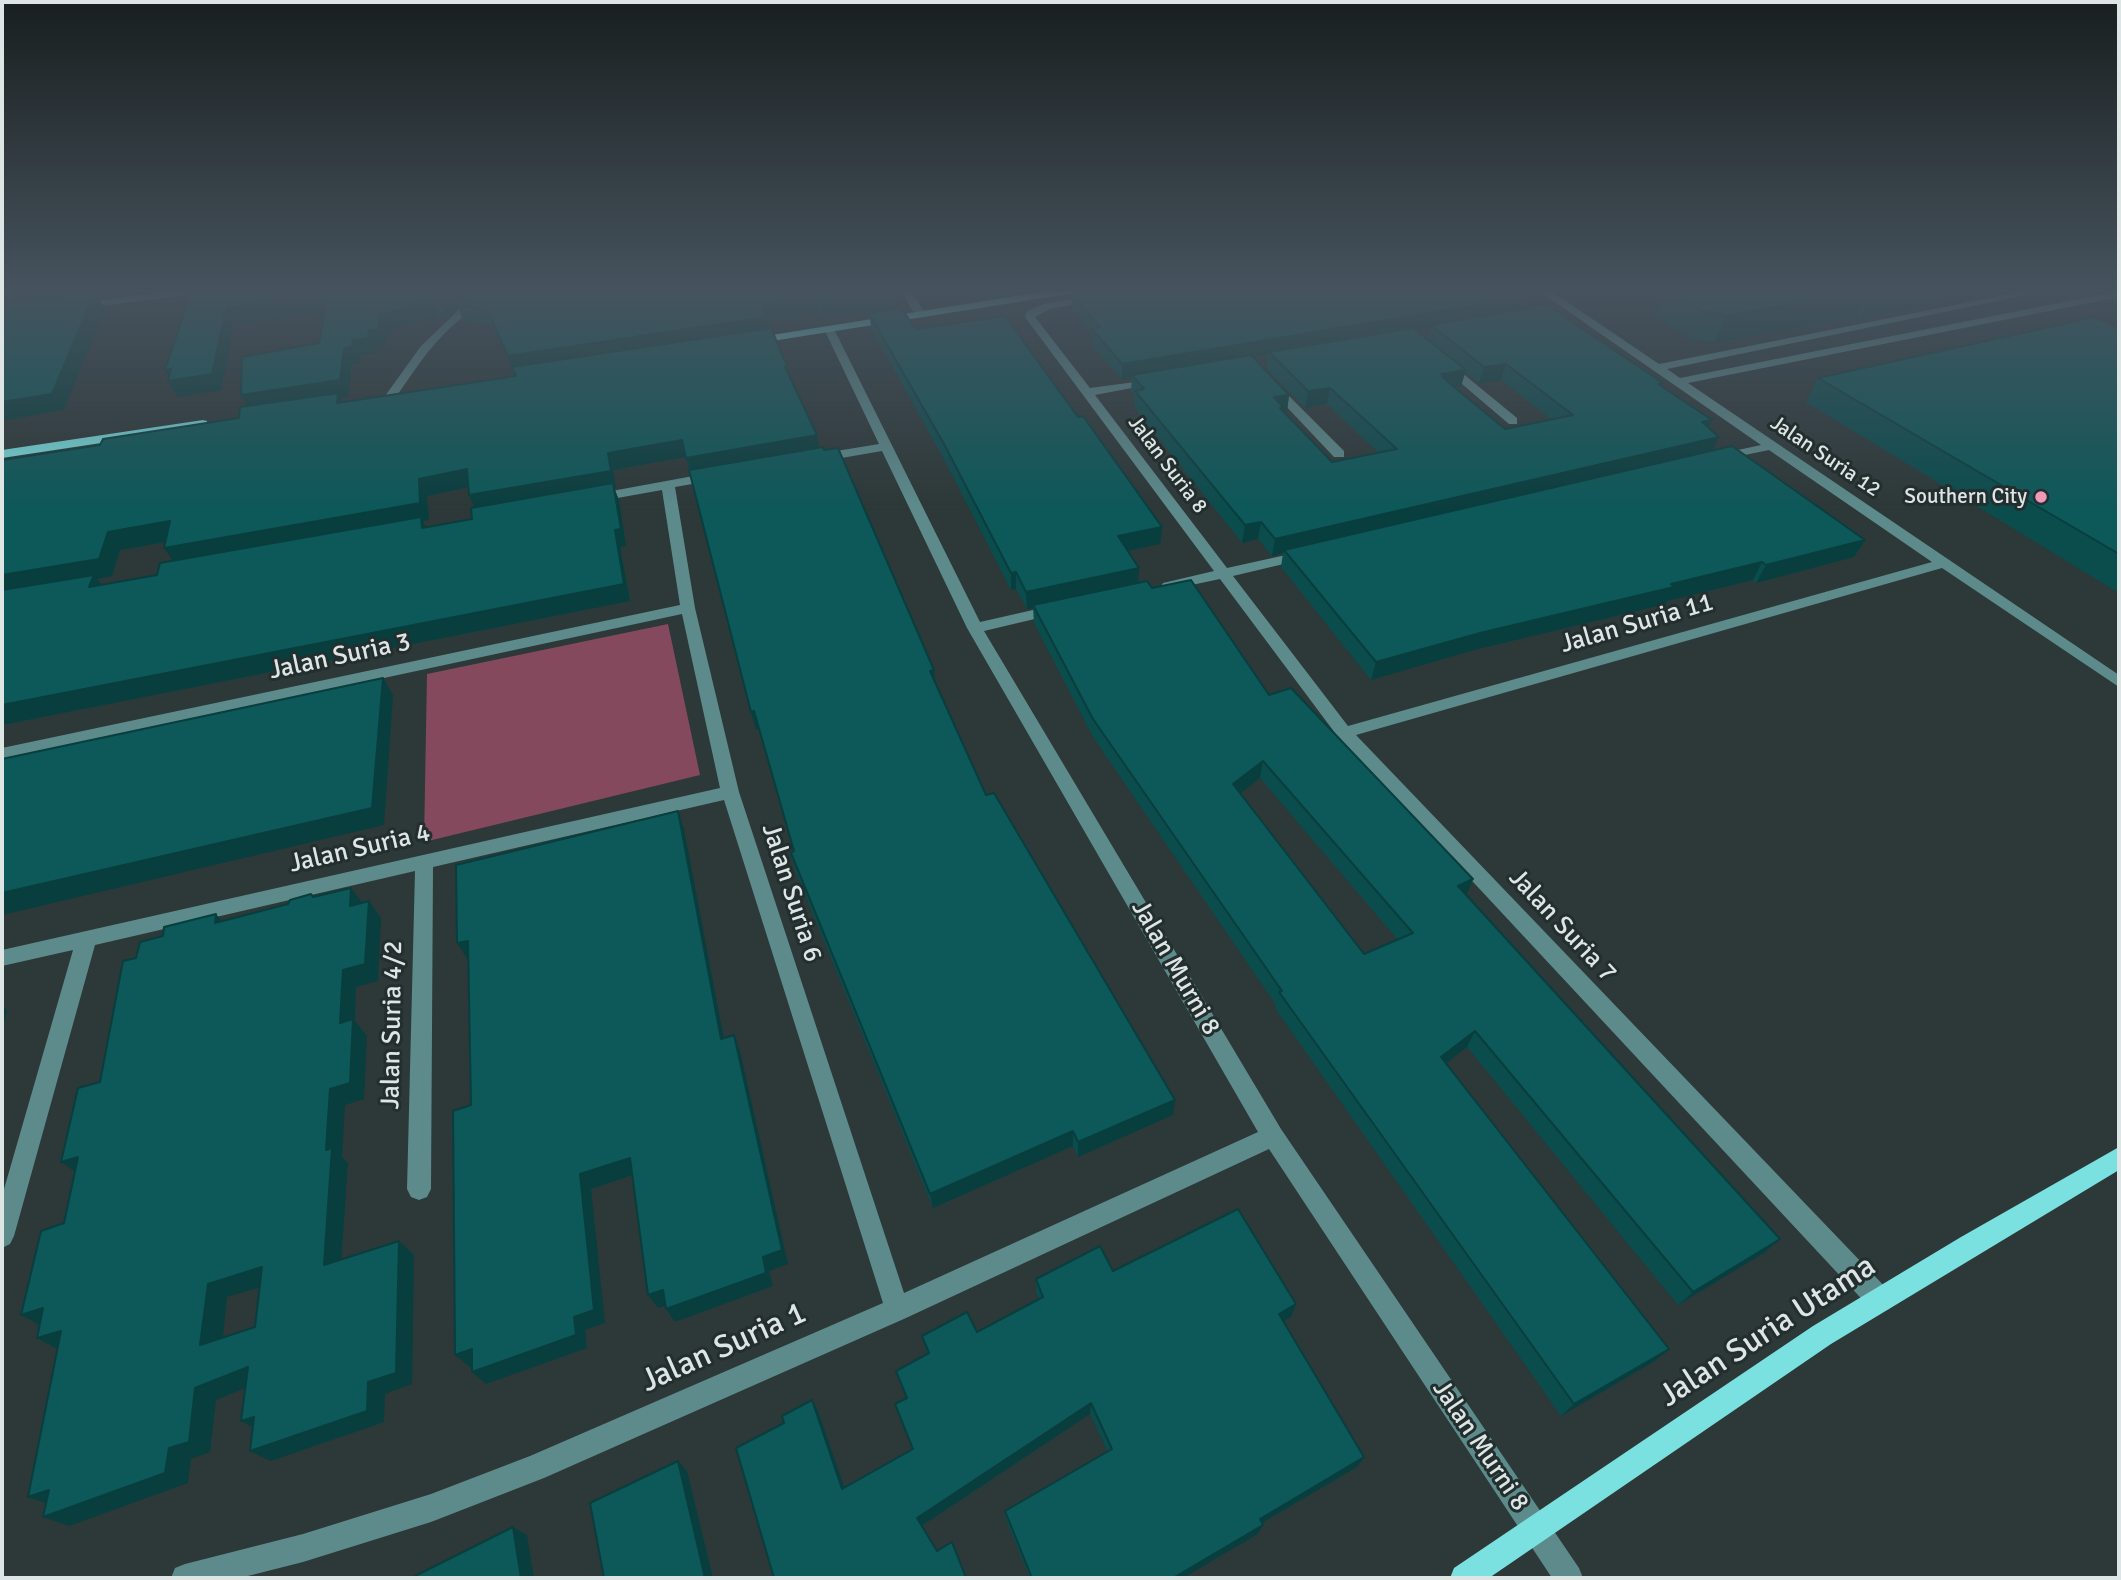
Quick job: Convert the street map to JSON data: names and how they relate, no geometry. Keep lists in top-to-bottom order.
{
  "streets": {
    "main road": ["Jalan Suria Utama"],
    "street": [
      "Jalan Suria 12",
      "Jalan Suria 8",
      "Jalan Suria 11",
      "Jalan Suria 3",
      "Jalan Suria 4",
      "Jalan Suria 6",
      "Jalan Suria 7",
      "Jalan Murni 8",
      "Jalan Suria 4/2",
      "Jalan Suria 1"
    ]
  },
  "crossings": [
    ["Jalan Suria 12", "Jalan Suria 11"],
    ["Jalan Suria 8", "Jalan Suria 7"],
    ["Jalan Suria 11", "Jalan Suria 7"],
    ["Jalan Suria 3", "Jalan Suria 6"],
    ["Jalan Suria 4", "Jalan Suria 6"],
    ["Jalan Suria 4", "Jalan Suria 4/2"],
    ["Jalan Suria 6", "Jalan Suria 1"],
    ["Jalan Suria 7", "Jalan Suria Utama"],
    ["Jalan Murni 8", "Jalan Suria Utama"],
    ["Jalan Murni 8", "Jalan Suria 1"]
  ],
  "places": ["Southern City"]
}
